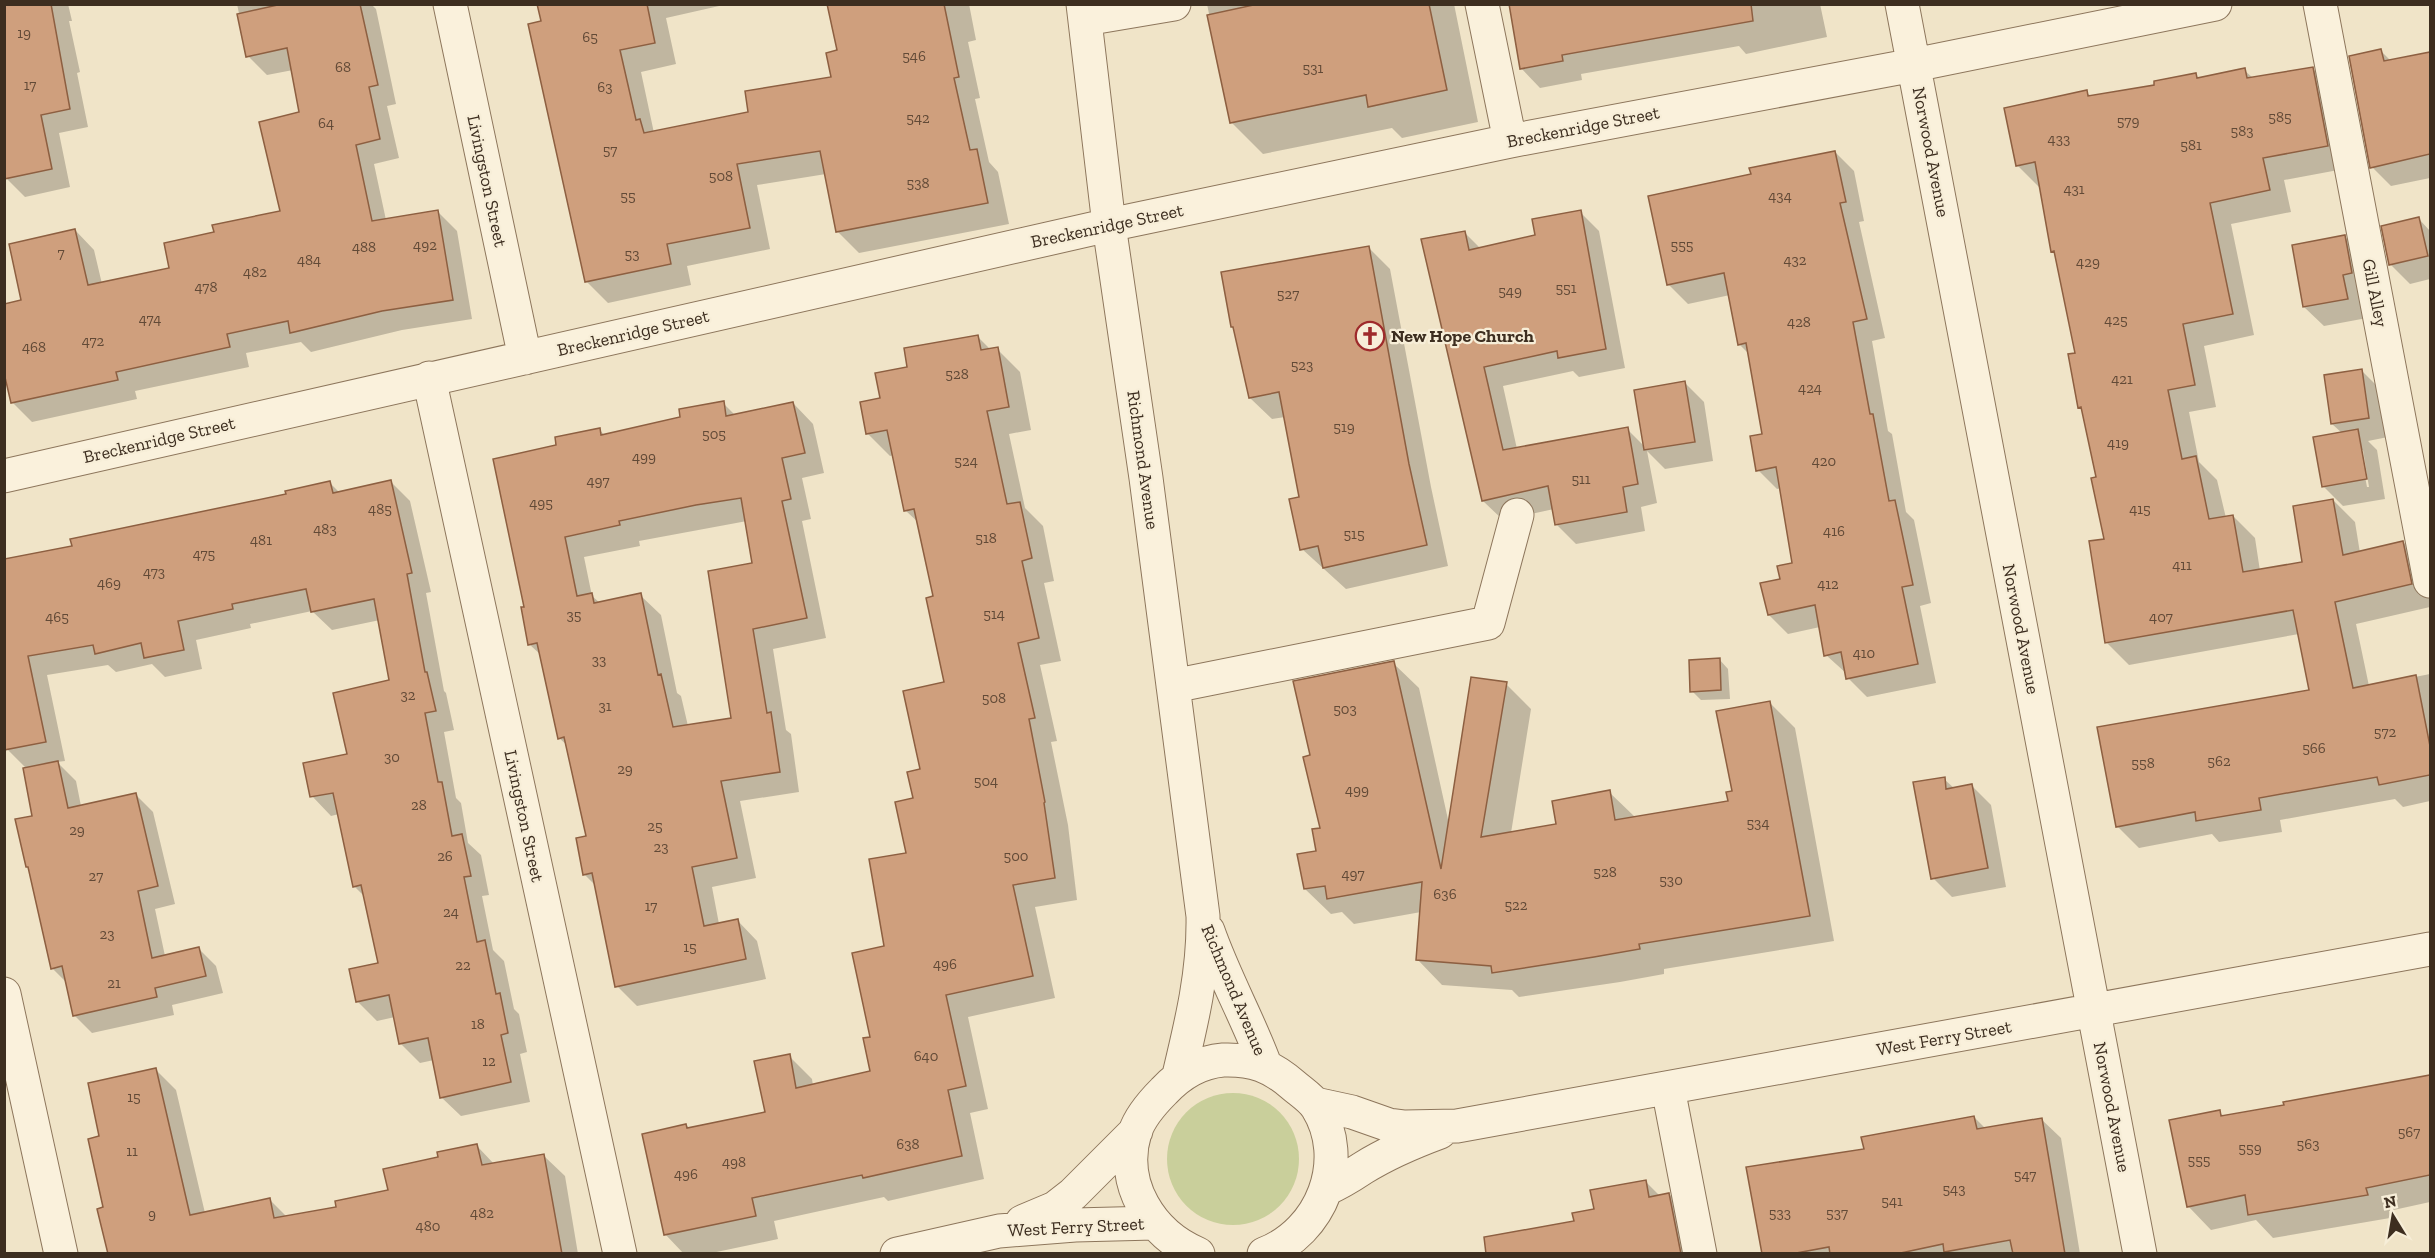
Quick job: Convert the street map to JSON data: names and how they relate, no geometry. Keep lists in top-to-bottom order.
{
  "streets": {
    "street": [
      "Breckenridge Street",
      "Norwood Avenue",
      "Livingston Street",
      "Gill Alley",
      "Richmond Avenue",
      "West Ferry Street"
    ]
  },
  "crossings": [
    ["Breckenridge Street", "Norwood Avenue"],
    ["Breckenridge Street", "Livingston Street"],
    ["Breckenridge Street", "Richmond Avenue"],
    ["Norwood Avenue", "West Ferry Street"]
  ],
  "places": {
    "church": ["New Hope Church"]
  },
  "house_numbers": [
    "19",
    "65",
    "546",
    "68",
    "531",
    "17",
    "63",
    "585",
    "542",
    "579",
    "64",
    "583",
    "433",
    "581",
    "57",
    "508",
    "538",
    "431",
    "55",
    "434",
    "492",
    "555",
    "488",
    "7",
    "53",
    "484",
    "432",
    "429",
    "482",
    "478",
    "551",
    "549",
    "527",
    "474",
    "425",
    "428",
    "472",
    "468",
    "523",
    "528",
    "421",
    "424",
    "519",
    "505",
    "419",
    "499",
    "524",
    "420",
    "511",
    "497",
    "495",
    "485",
    "415",
    "483",
    "416",
    "515",
    "518",
    "481",
    "475",
    "411",
    "473",
    "469",
    "412",
    "514",
    "35",
    "465",
    "407",
    "410",
    "33",
    "32",
    "508",
    "31",
    "503",
    "572",
    "566",
    "30",
    "562",
    "558",
    "29",
    "504",
    "499",
    "28",
    "534",
    "25",
    "29",
    "23",
    "26",
    "500",
    "528",
    "497",
    "27",
    "530",
    "636",
    "522",
    "17",
    "24",
    "23",
    "15",
    "496",
    "22",
    "21",
    "18",
    "640",
    "12",
    "15",
    "567",
    "638",
    "563",
    "559",
    "11",
    "555",
    "498",
    "496",
    "547",
    "543",
    "541",
    "482",
    "533",
    "537",
    "9",
    "480"
  ],
  "north": "top"
}
